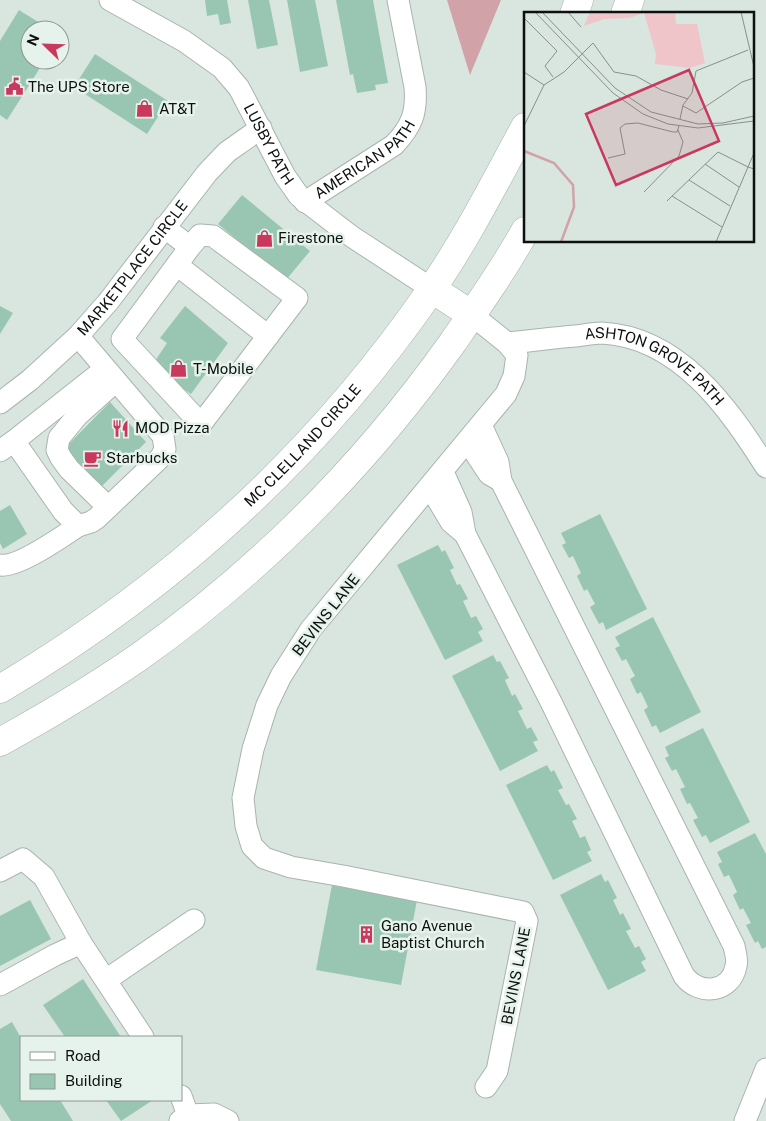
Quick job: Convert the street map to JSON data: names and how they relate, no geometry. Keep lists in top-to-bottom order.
{
  "streets": {
    "highway": ["MC CLELLAND CIRCLE"],
    "street": [
      "LUSBY PATH",
      "AMERICAN PATH",
      "MARKETPLACE CIRCLE",
      "ASHTON GROVE PATH",
      "BEVINS LANE"
    ]
  },
  "crossings": [
    ["LUSBY PATH", "AMERICAN PATH"],
    ["LUSBY PATH", "MARKETPLACE CIRCLE"],
    ["LUSBY PATH", "MC CLELLAND CIRCLE"],
    ["ASHTON GROVE PATH", "BEVINS LANE"]
  ],
  "places": {
    "public building": ["The UPS Store"],
    "shop": ["AT&T", "Firestone", "T-Mobile"],
    "restaurant": ["MOD Pizza"],
    "cafe": ["Starbucks"],
    "building": ["Gano Avenue Baptist Church"]
  },
  "legend": ["Road", "Building"],
  "north": "top left"
}
